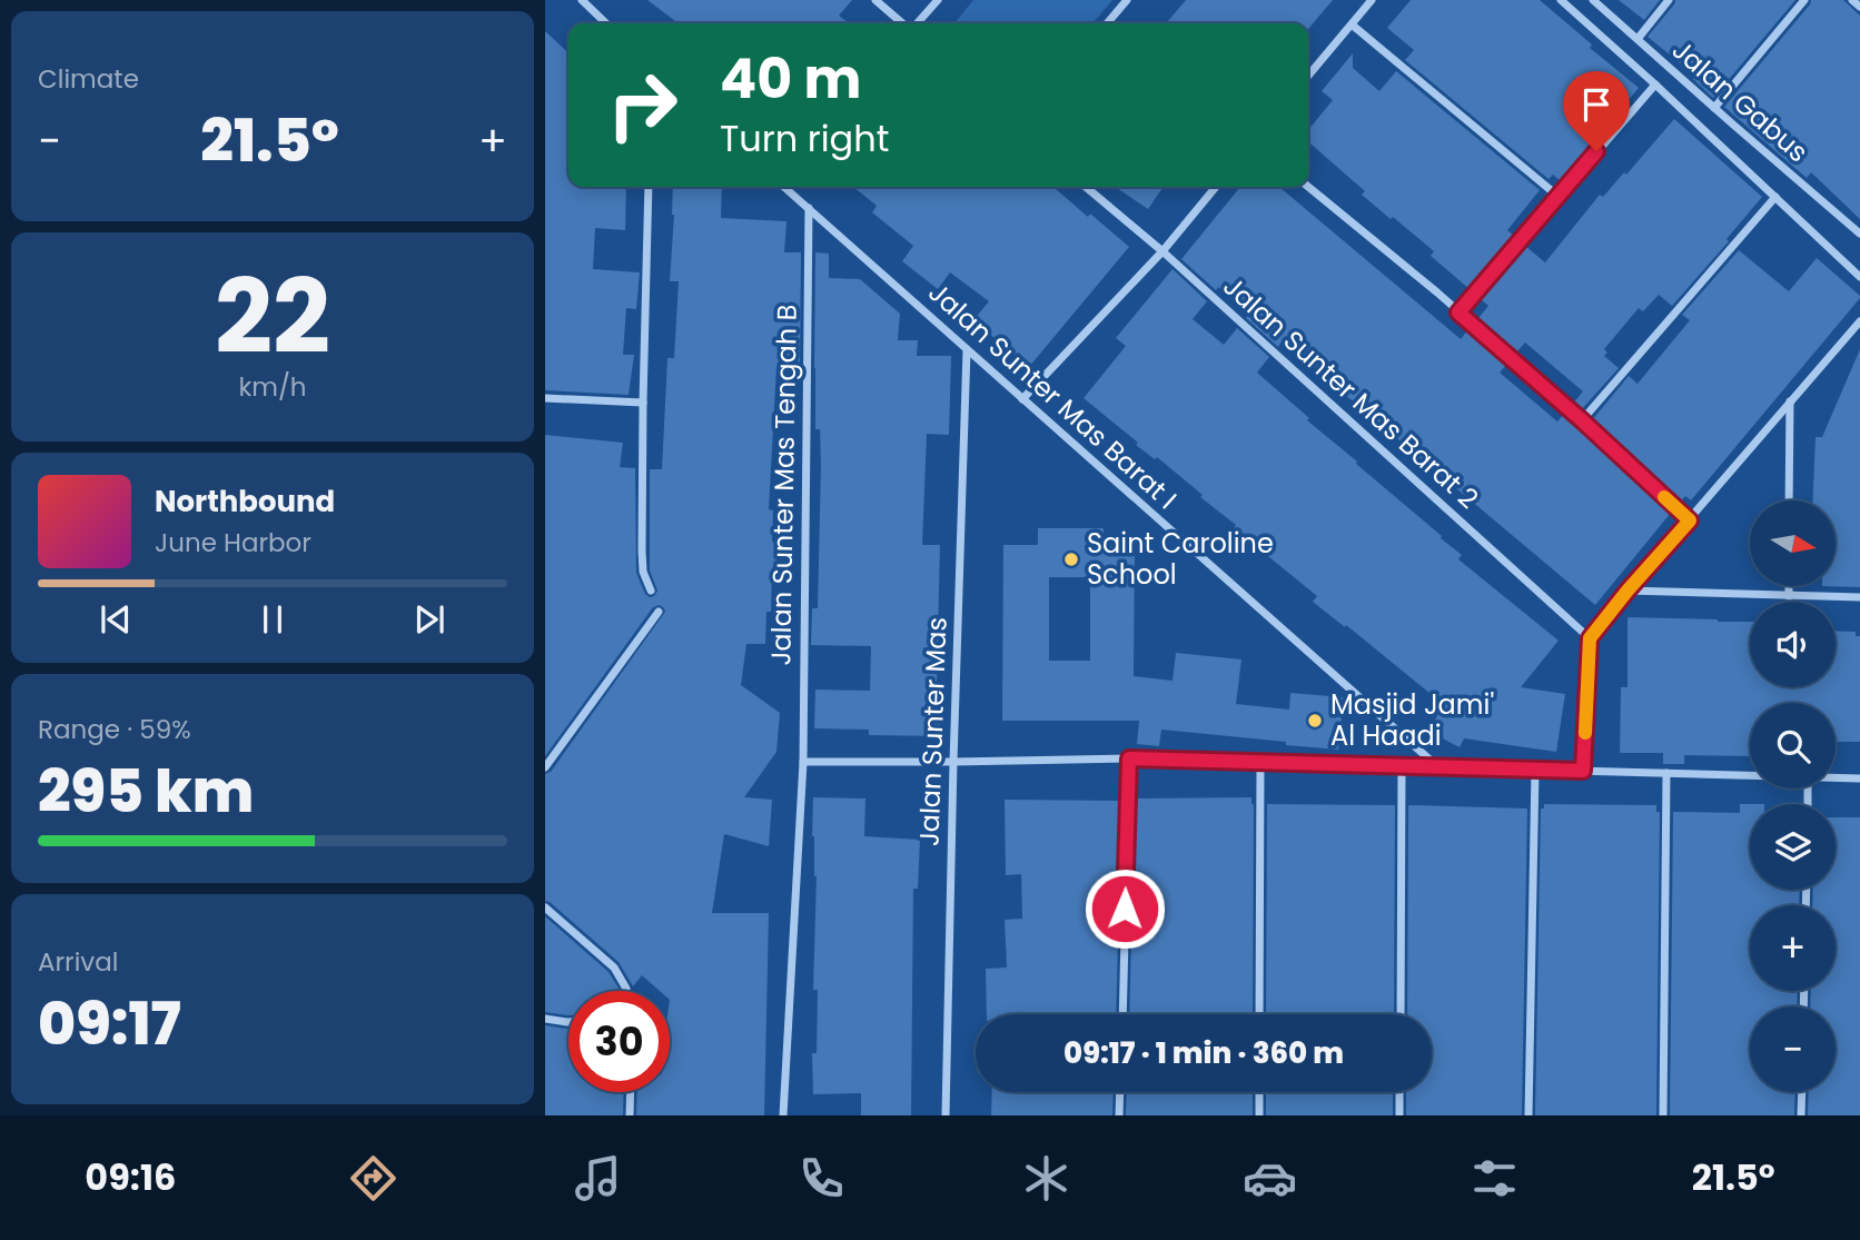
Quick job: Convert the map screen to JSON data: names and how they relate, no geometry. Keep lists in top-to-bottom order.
{
  "streets": {
    "street": [
      "Jalan Gabus",
      "Jalan Sunter Mas Barat 2",
      "Jalan Sunter Mas Barat I",
      "Jalan Sunter Mas Tengah B",
      "Jalan Sunter Mas"
    ]
  },
  "crossings": [
    ["Jalan Sunter Mas Barat I", "Jalan Sunter Mas Tengah B"],
    ["Jalan Sunter Mas Barat I", "Jalan Sunter Mas"]
  ],
  "places": ["Saint Caroline School", "Masjid Jami' Al Haadi"],
  "north": "right",
  "page": {
    "tile": [
      "Climate",
      ["22", "km/h"],
      ["Range · 59%", "295 km"],
      ["Arrival", "09:17"]
    ],
    "turn": ["40 m", "Turn right"],
    "heat": ["−", "21.5°", "+"],
    "song": ["Northbound", "June Harbor"],
    "map_buttons": ["+", "−"],
    "limit": "30",
    "trip": "09:17 · 1 min · 360 m",
    "tabs": ["09:16", "21.5°"]
  }
}
